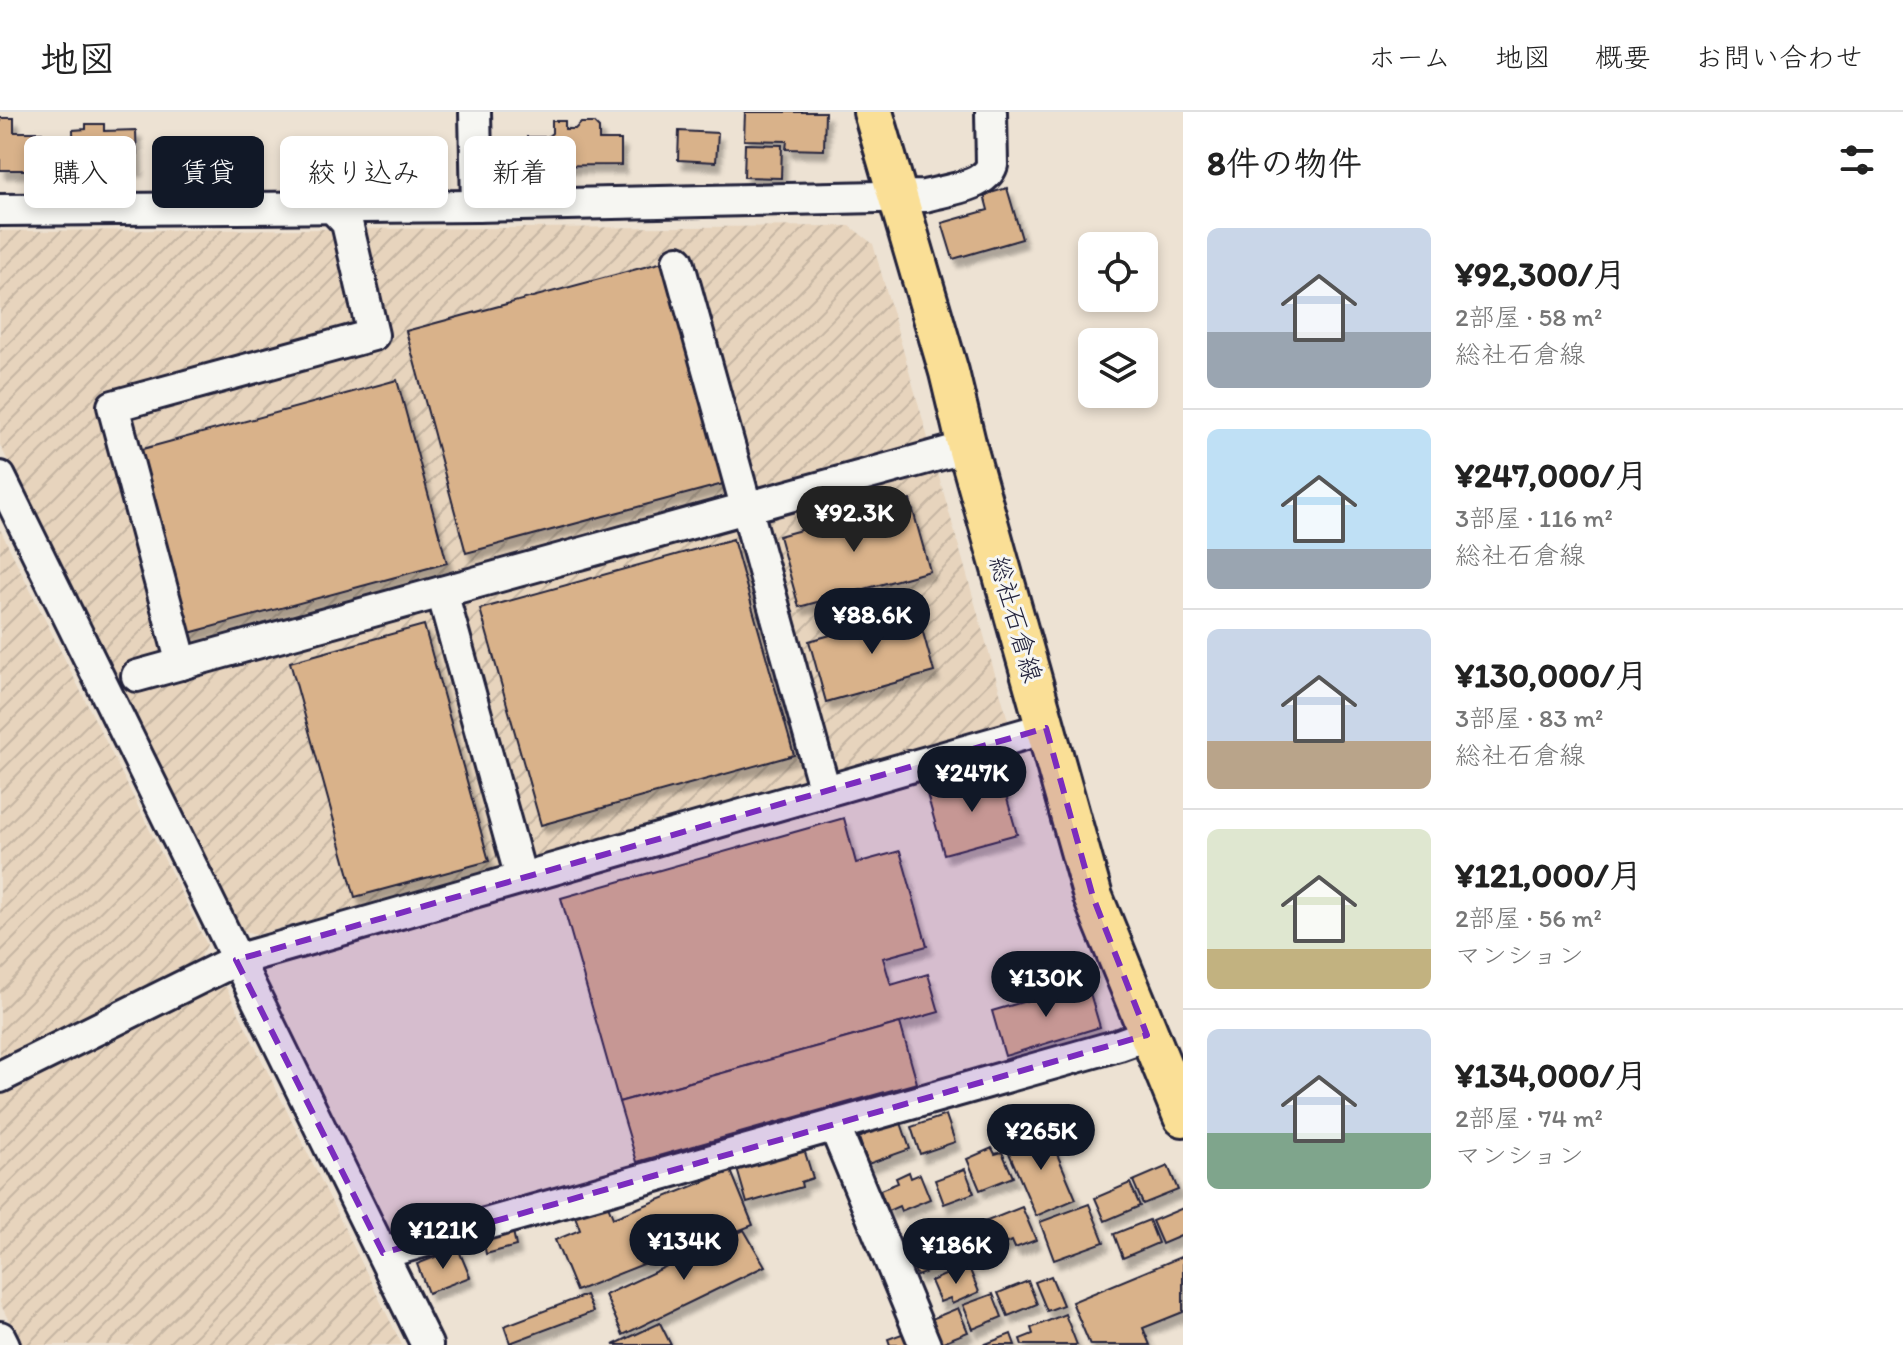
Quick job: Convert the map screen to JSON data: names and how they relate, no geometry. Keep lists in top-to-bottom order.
{
  "streets": {
    "main road": ["総社石倉線"]
  },
  "page": {
    "header": "地図",
    "nav": [
      "ホーム",
      "地図",
      "概要",
      "お問い合わせ"
    ],
    "heading": "8件の物件",
    "chip": [
      "購入",
      "賃貸",
      "絞り込み",
      "新着"
    ],
    "list": [
      {
        "name": "¥92,300/月",
        "note": "2部屋 · 58 m² · 総社石倉線"
      },
      {
        "name": "¥247,000/月",
        "note": "3部屋 · 116 m² · 総社石倉線"
      },
      {
        "name": "¥130,000/月",
        "note": "3部屋 · 83 m² · 総社石倉線"
      },
      {
        "name": "¥121,000/月",
        "note": "2部屋 · 56 m² · マンション"
      },
      {
        "name": "¥134,000/月",
        "note": "2部屋 · 74 m² · マンション"
      }
    ],
    "price": [
      "¥92.3K",
      "¥88.6K",
      "¥247K",
      "¥130K",
      "¥265K",
      "¥121K",
      "¥134K",
      "¥186K"
    ]
  }
}
